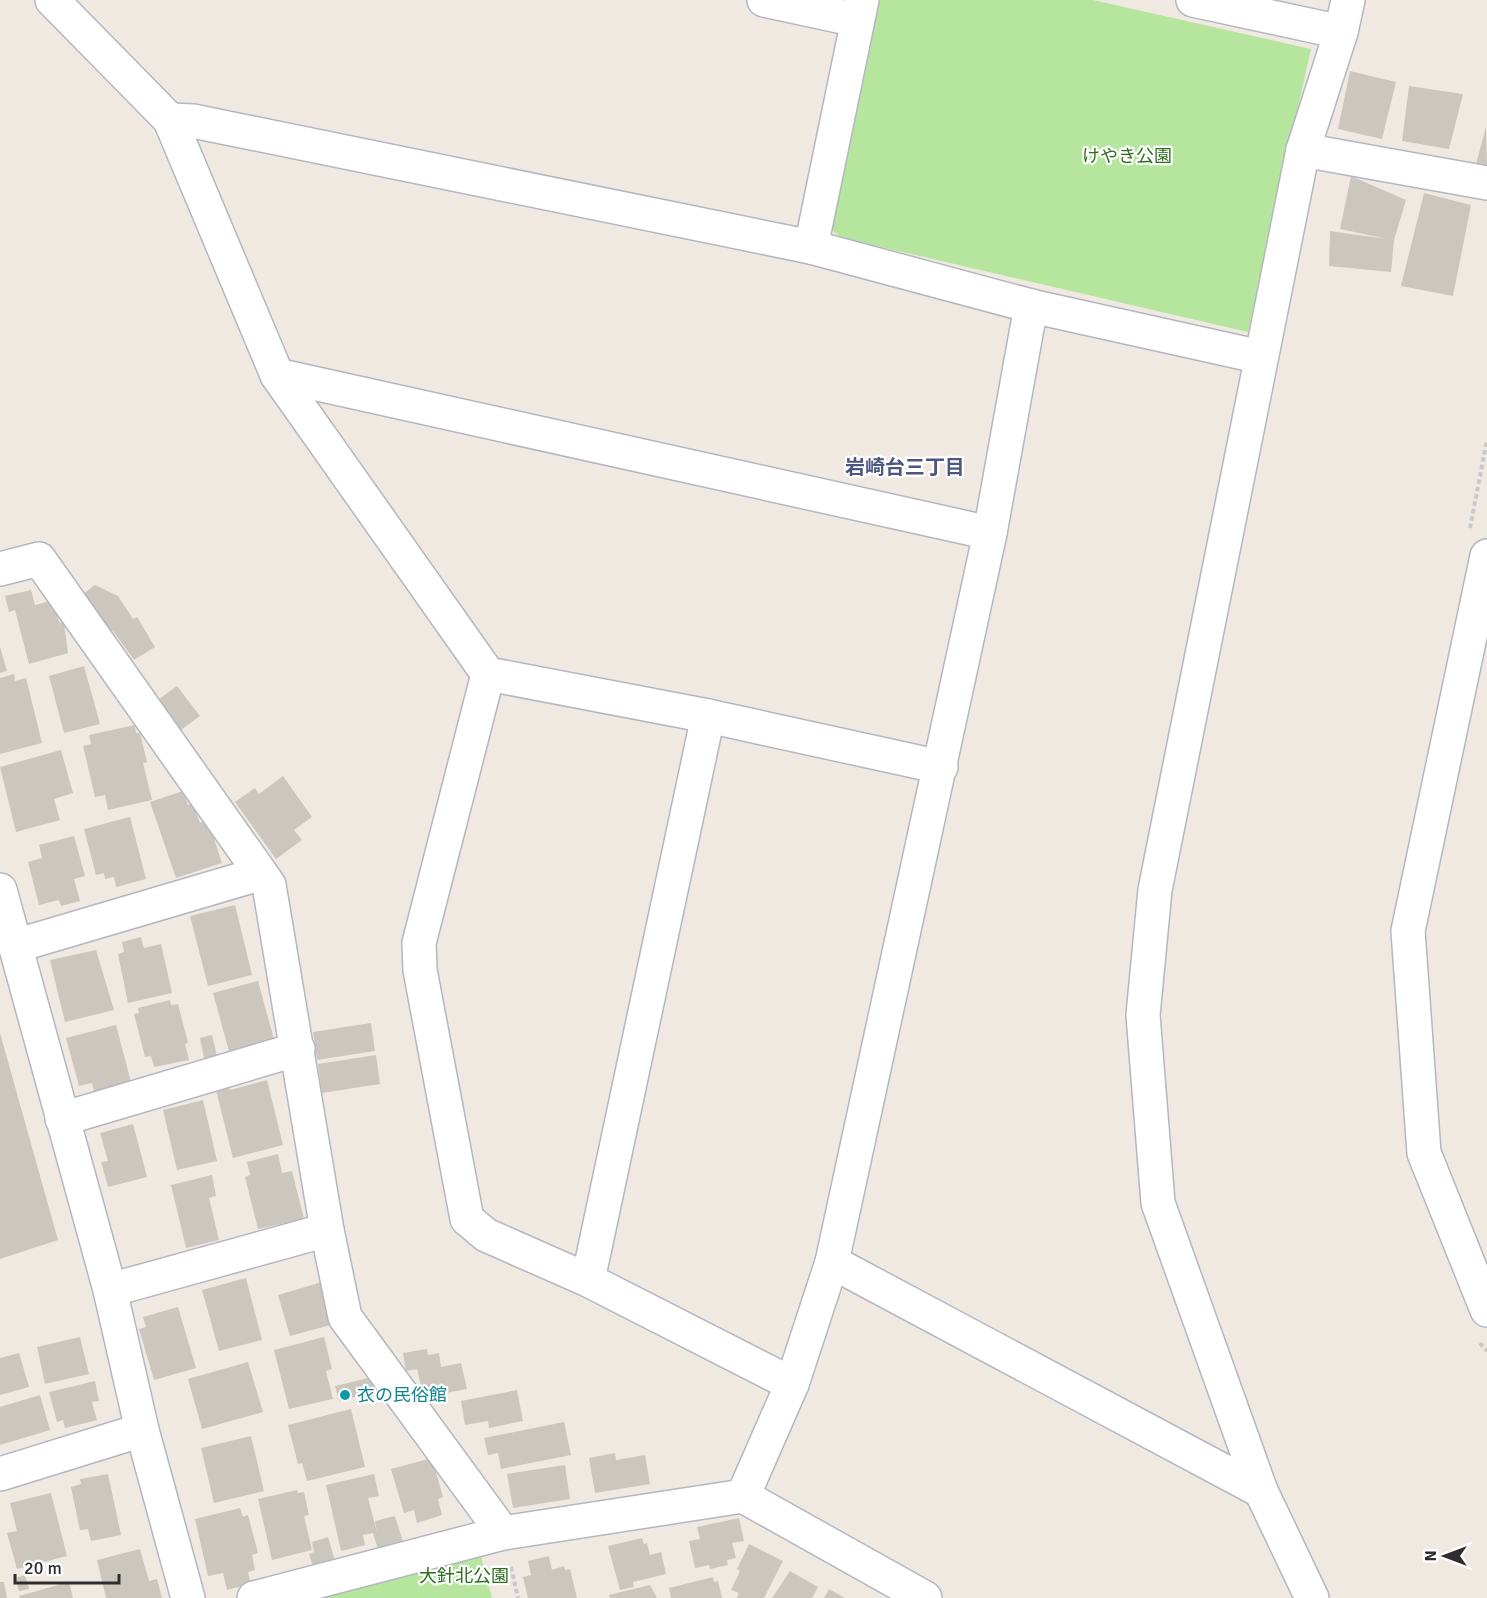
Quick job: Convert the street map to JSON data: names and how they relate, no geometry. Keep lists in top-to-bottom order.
{
  "districts": ["岩崎台三丁目"],
  "parks": ["けやき公園", "大針北公園"],
  "places": ["衣の民俗館"],
  "scale_bar": "20 m",
  "north": "left"
}
